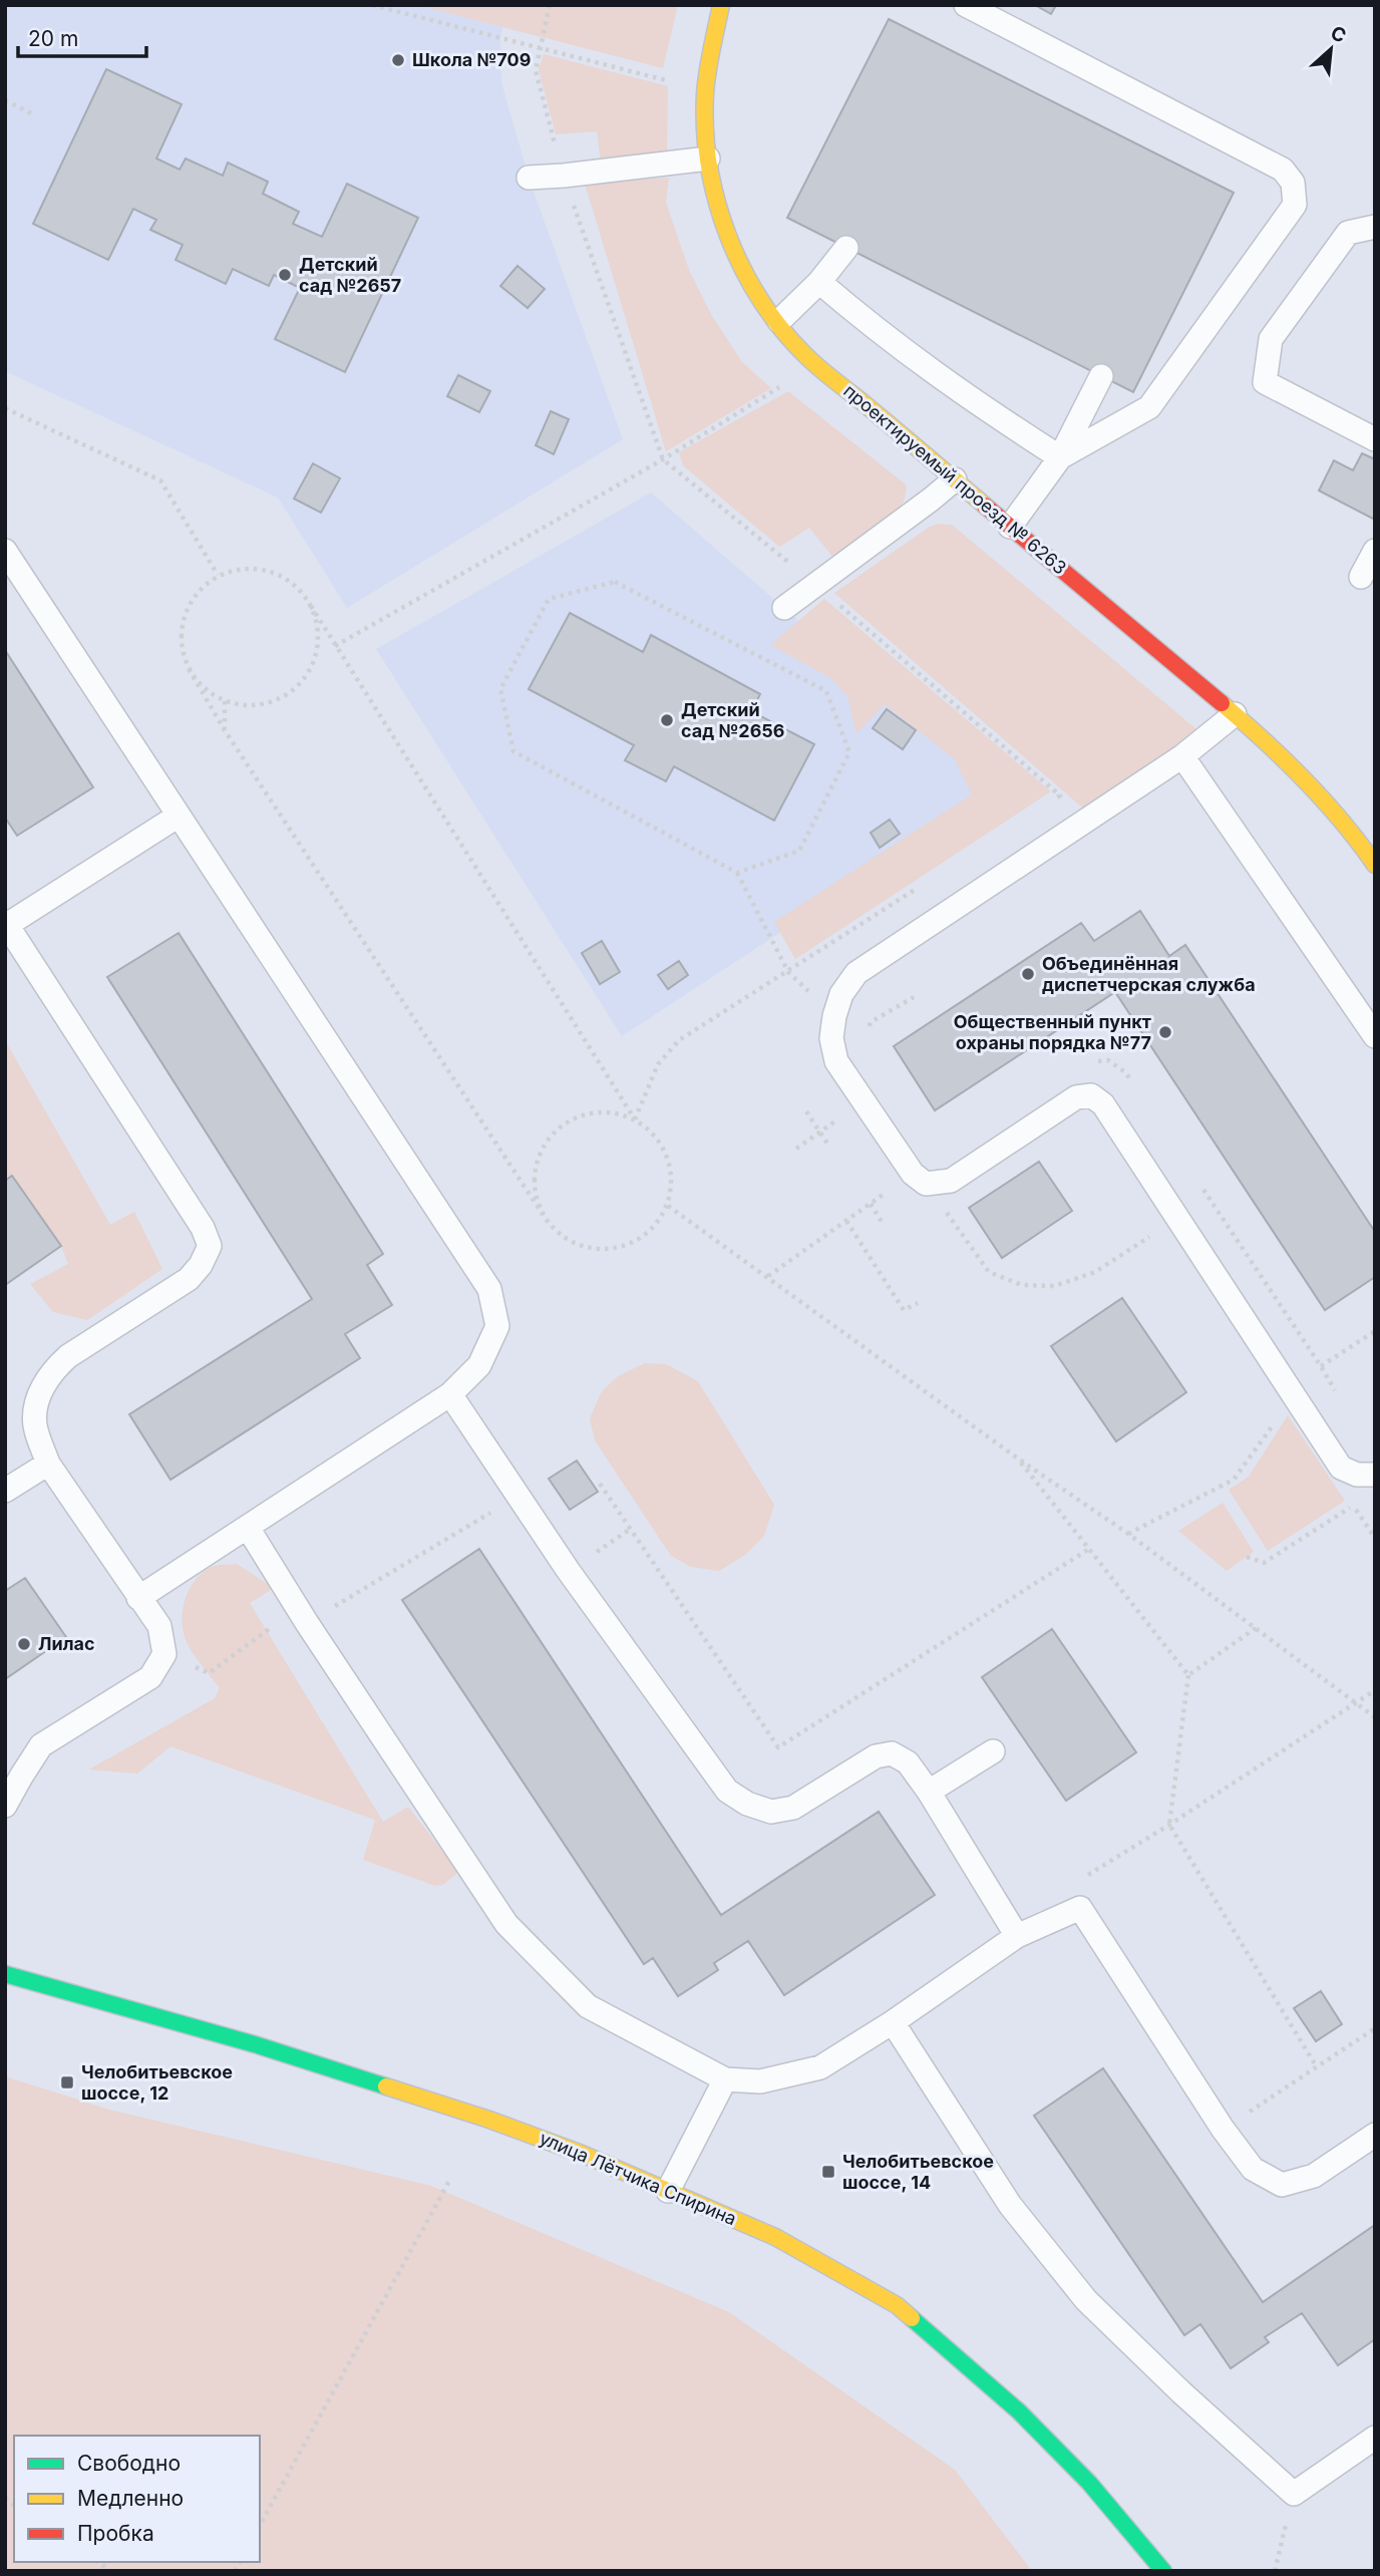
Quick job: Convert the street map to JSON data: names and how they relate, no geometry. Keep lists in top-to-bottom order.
{
  "streets": {
    "street": ["проектируемый проезд № 6263", "улица Лётчика Спирина"]
  },
  "places": {
    "other": [
      "Школа №709",
      "Детский сад №2657",
      "Детский сад №2656",
      "Объединённая диспетчерская служба",
      "Общественный пункт охраны порядка №77",
      "Лилас"
    ],
    "transit": ["Челобитьевское шоссе, 12", "Челобитьевское шоссе, 14"]
  },
  "legend": ["Свободно", "Медленно", "Пробка"],
  "scale_bar": "20 m",
  "north": "top right"
}
